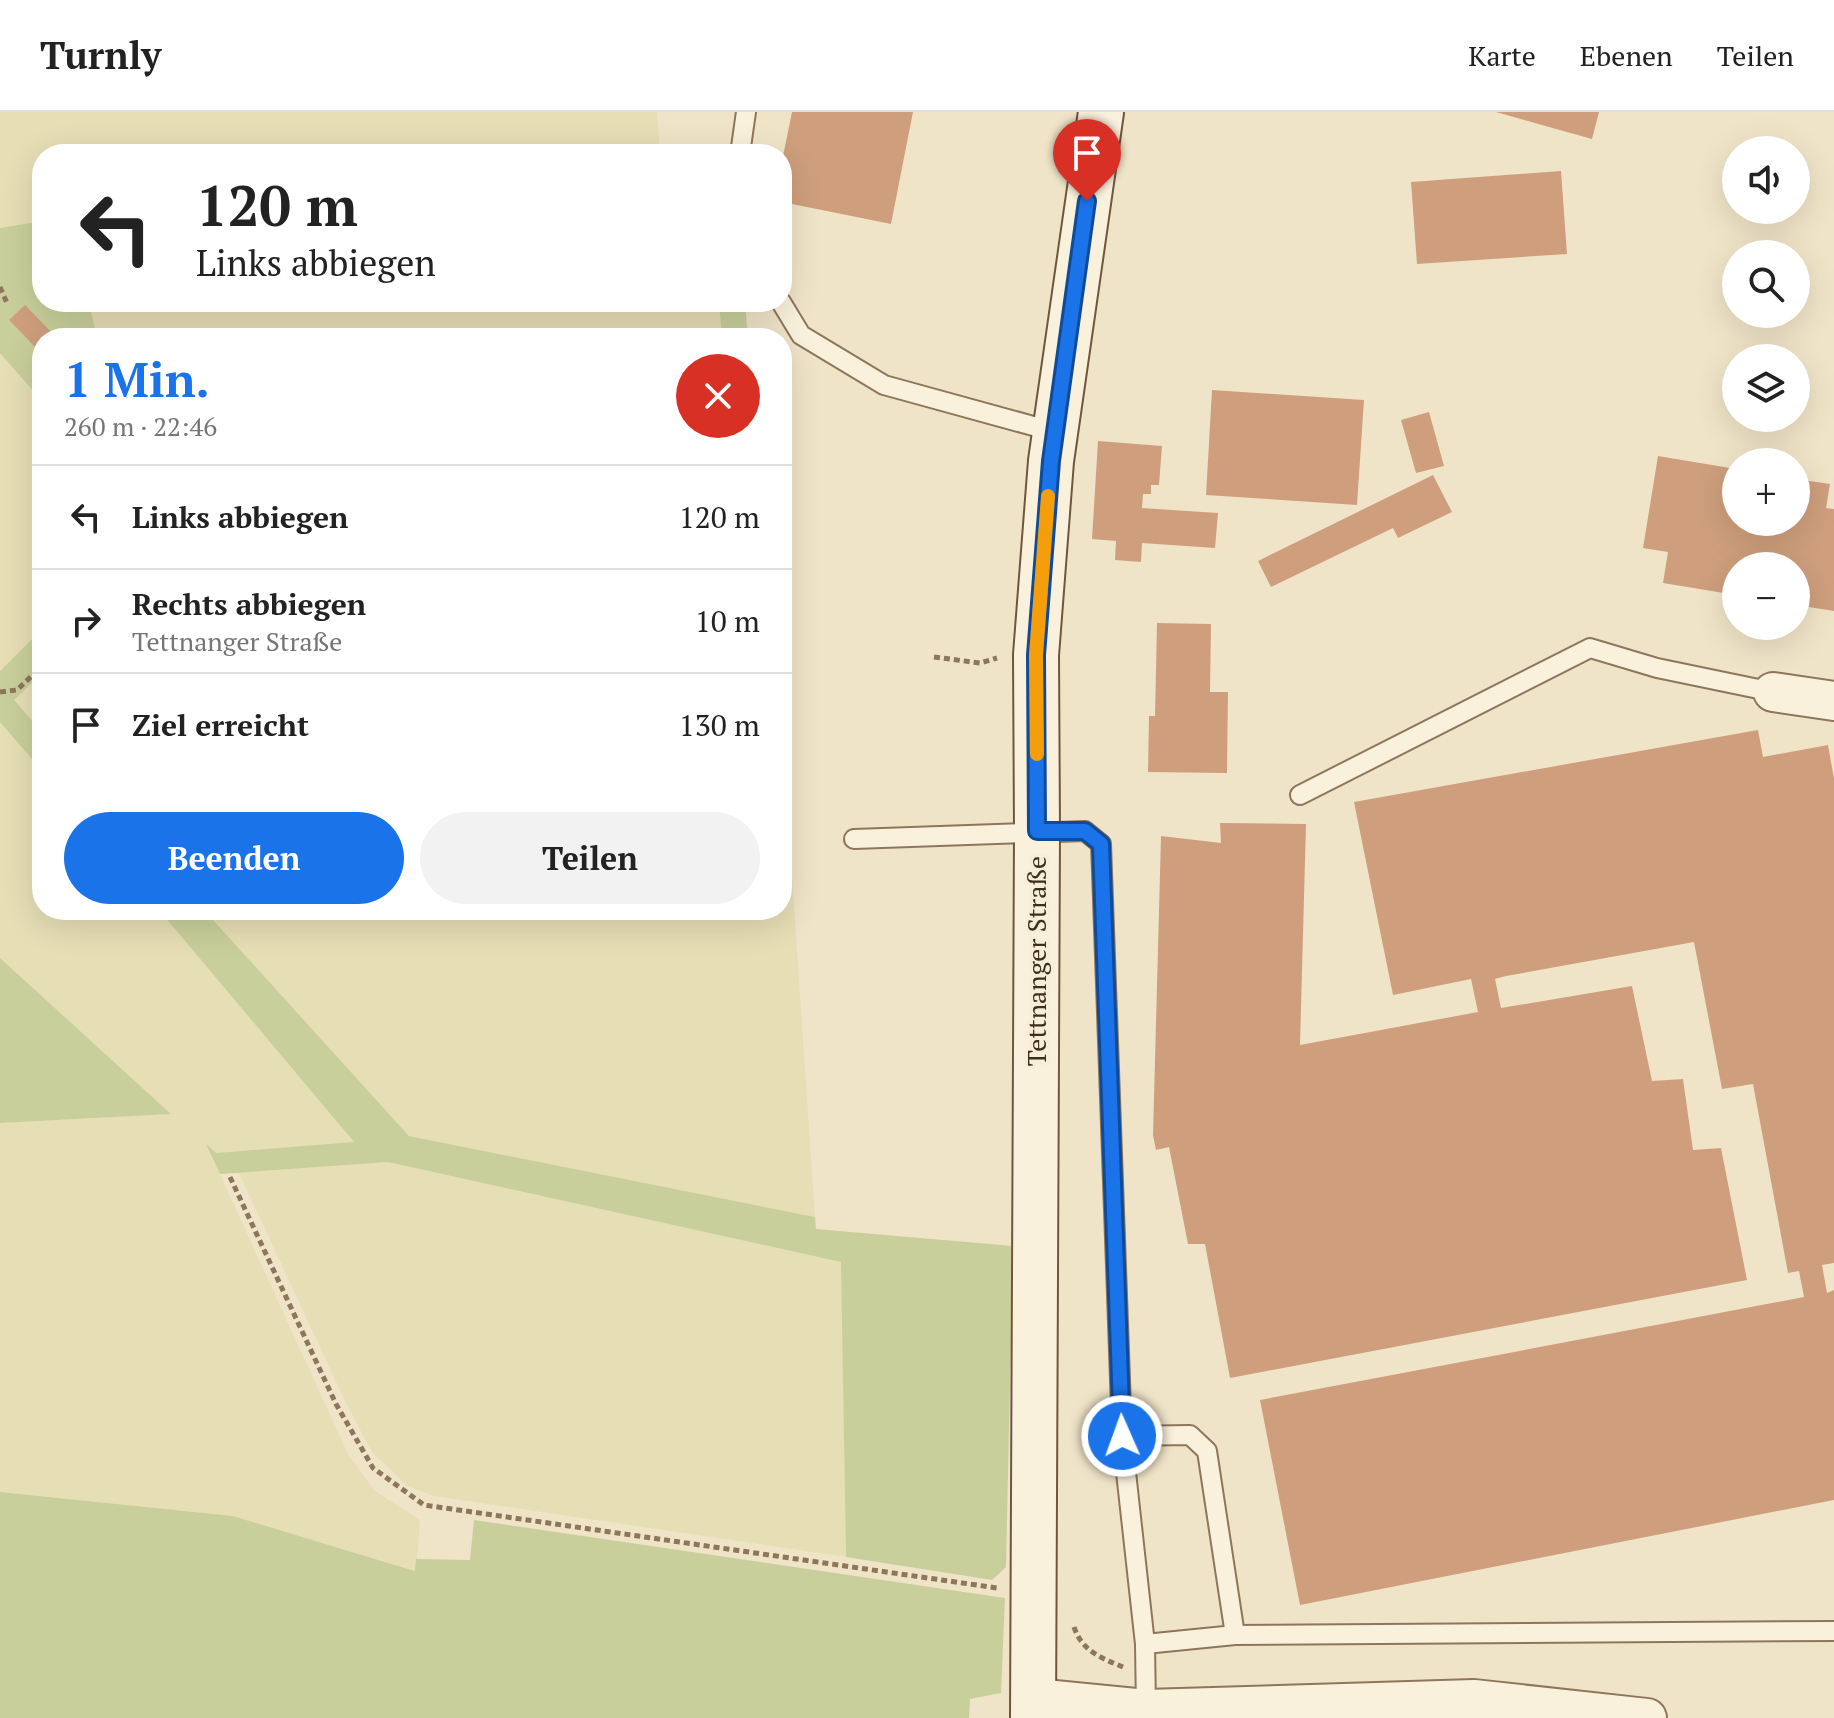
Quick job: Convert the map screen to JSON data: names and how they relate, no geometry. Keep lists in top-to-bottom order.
{
  "streets": {
    "main road": ["Tettnanger Straße"]
  },
  "page": {
    "header": "Turnly",
    "nav": ["Karte", "Ebenen", "Teilen"],
    "map_buttons": ["+", "−"],
    "turn": ["120 m", "Links abbiegen"],
    "heading": ["1 Min.", "260 m · 22:46"],
    "list": [
      {
        "name": "Links abbiegen",
        "value": "120 m"
      },
      {
        "name": "Rechts abbiegen",
        "note": "Tettnanger Straße",
        "value": "10 m"
      },
      {
        "name": "Ziel erreicht",
        "value": "130 m"
      }
    ],
    "buttons": ["Beenden", "Teilen"]
  }
}
